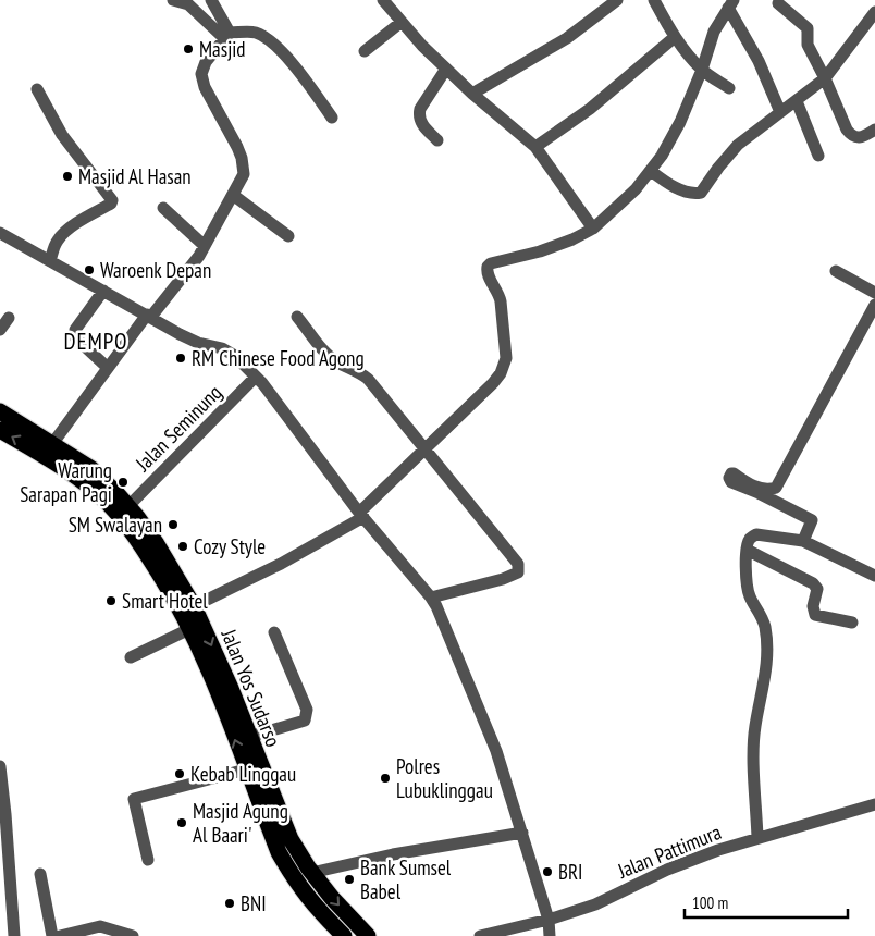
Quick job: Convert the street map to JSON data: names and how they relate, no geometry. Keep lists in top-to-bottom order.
{
  "streets": {
    "highway": ["Jalan Yos Sudarso"],
    "street": ["Jalan Seminung", "Jalan Pattimura"]
  },
  "crossings": [
    ["Jalan Seminung", "Jalan Yos Sudarso"]
  ],
  "districts": ["DEMPO"],
  "places": [
    "Masjid",
    "Masjid Al Hasan",
    "Waroenk Depan",
    "RM Chinese Food Agong",
    "Warung Sarapan Pagi",
    "SM Swalayan",
    "Cozy Style",
    "Smart Hotel",
    "Kebab Linggau",
    "Polres Lubuklinggau",
    "Masjid Agung Al Baari'",
    "BRI",
    "Bank Sumsel Babel",
    "BNI"
  ],
  "scale_bar": "100 m"
}
